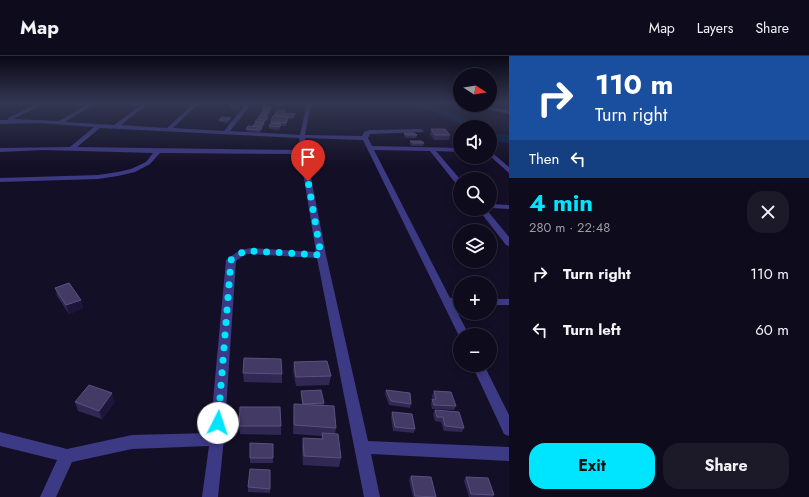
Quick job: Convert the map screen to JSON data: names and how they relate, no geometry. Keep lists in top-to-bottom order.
{
  "north": "right",
  "page": {
    "header": "Map",
    "nav": ["Map", "Layers", "Share"],
    "turn": ["110 m", "Turn right"],
    "map_buttons": ["+", "−"],
    "then": "Then",
    "heading": ["4 min", "280 m · 22:48"],
    "list": [
      {
        "name": "Turn right",
        "value": "110 m"
      },
      {
        "name": "Turn left",
        "value": "60 m"
      }
    ],
    "buttons": ["Exit", "Share"]
  }
}
